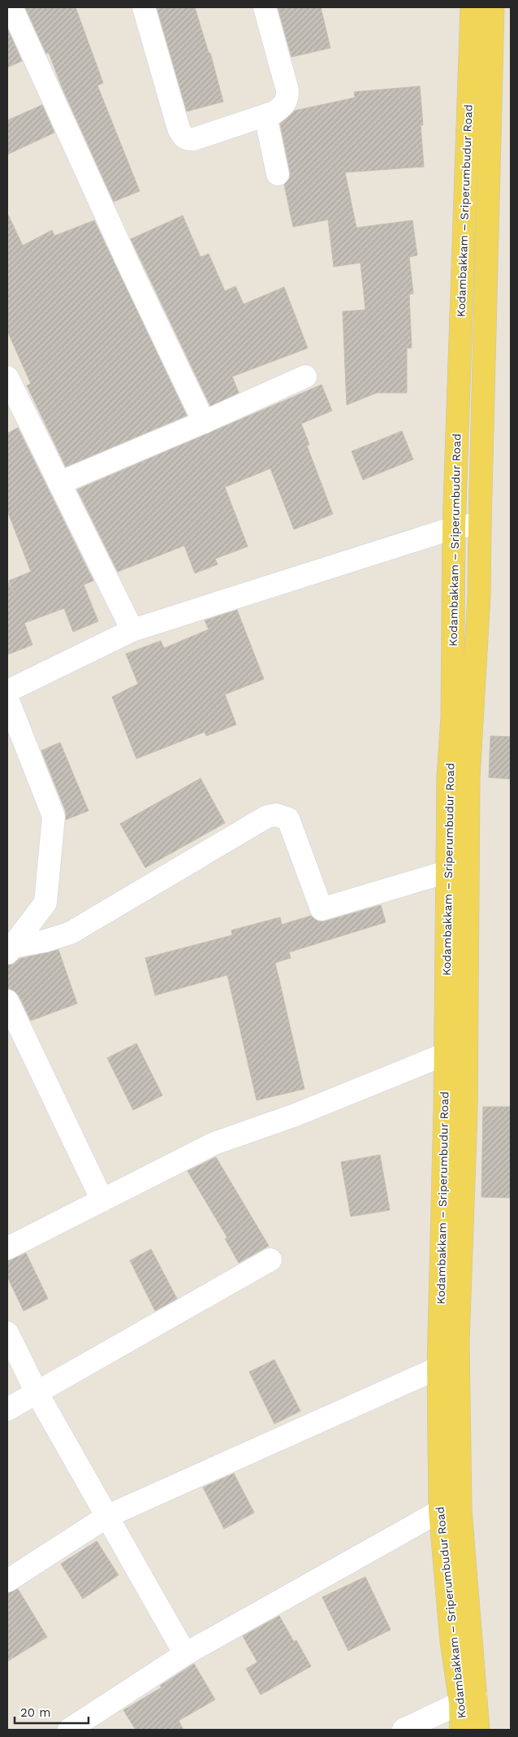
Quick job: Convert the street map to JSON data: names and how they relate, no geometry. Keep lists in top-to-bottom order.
{
  "streets": {
    "main road": ["Kodambakkam – Sriperumbudur Road"]
  },
  "scale_bar": "20 m"
}
